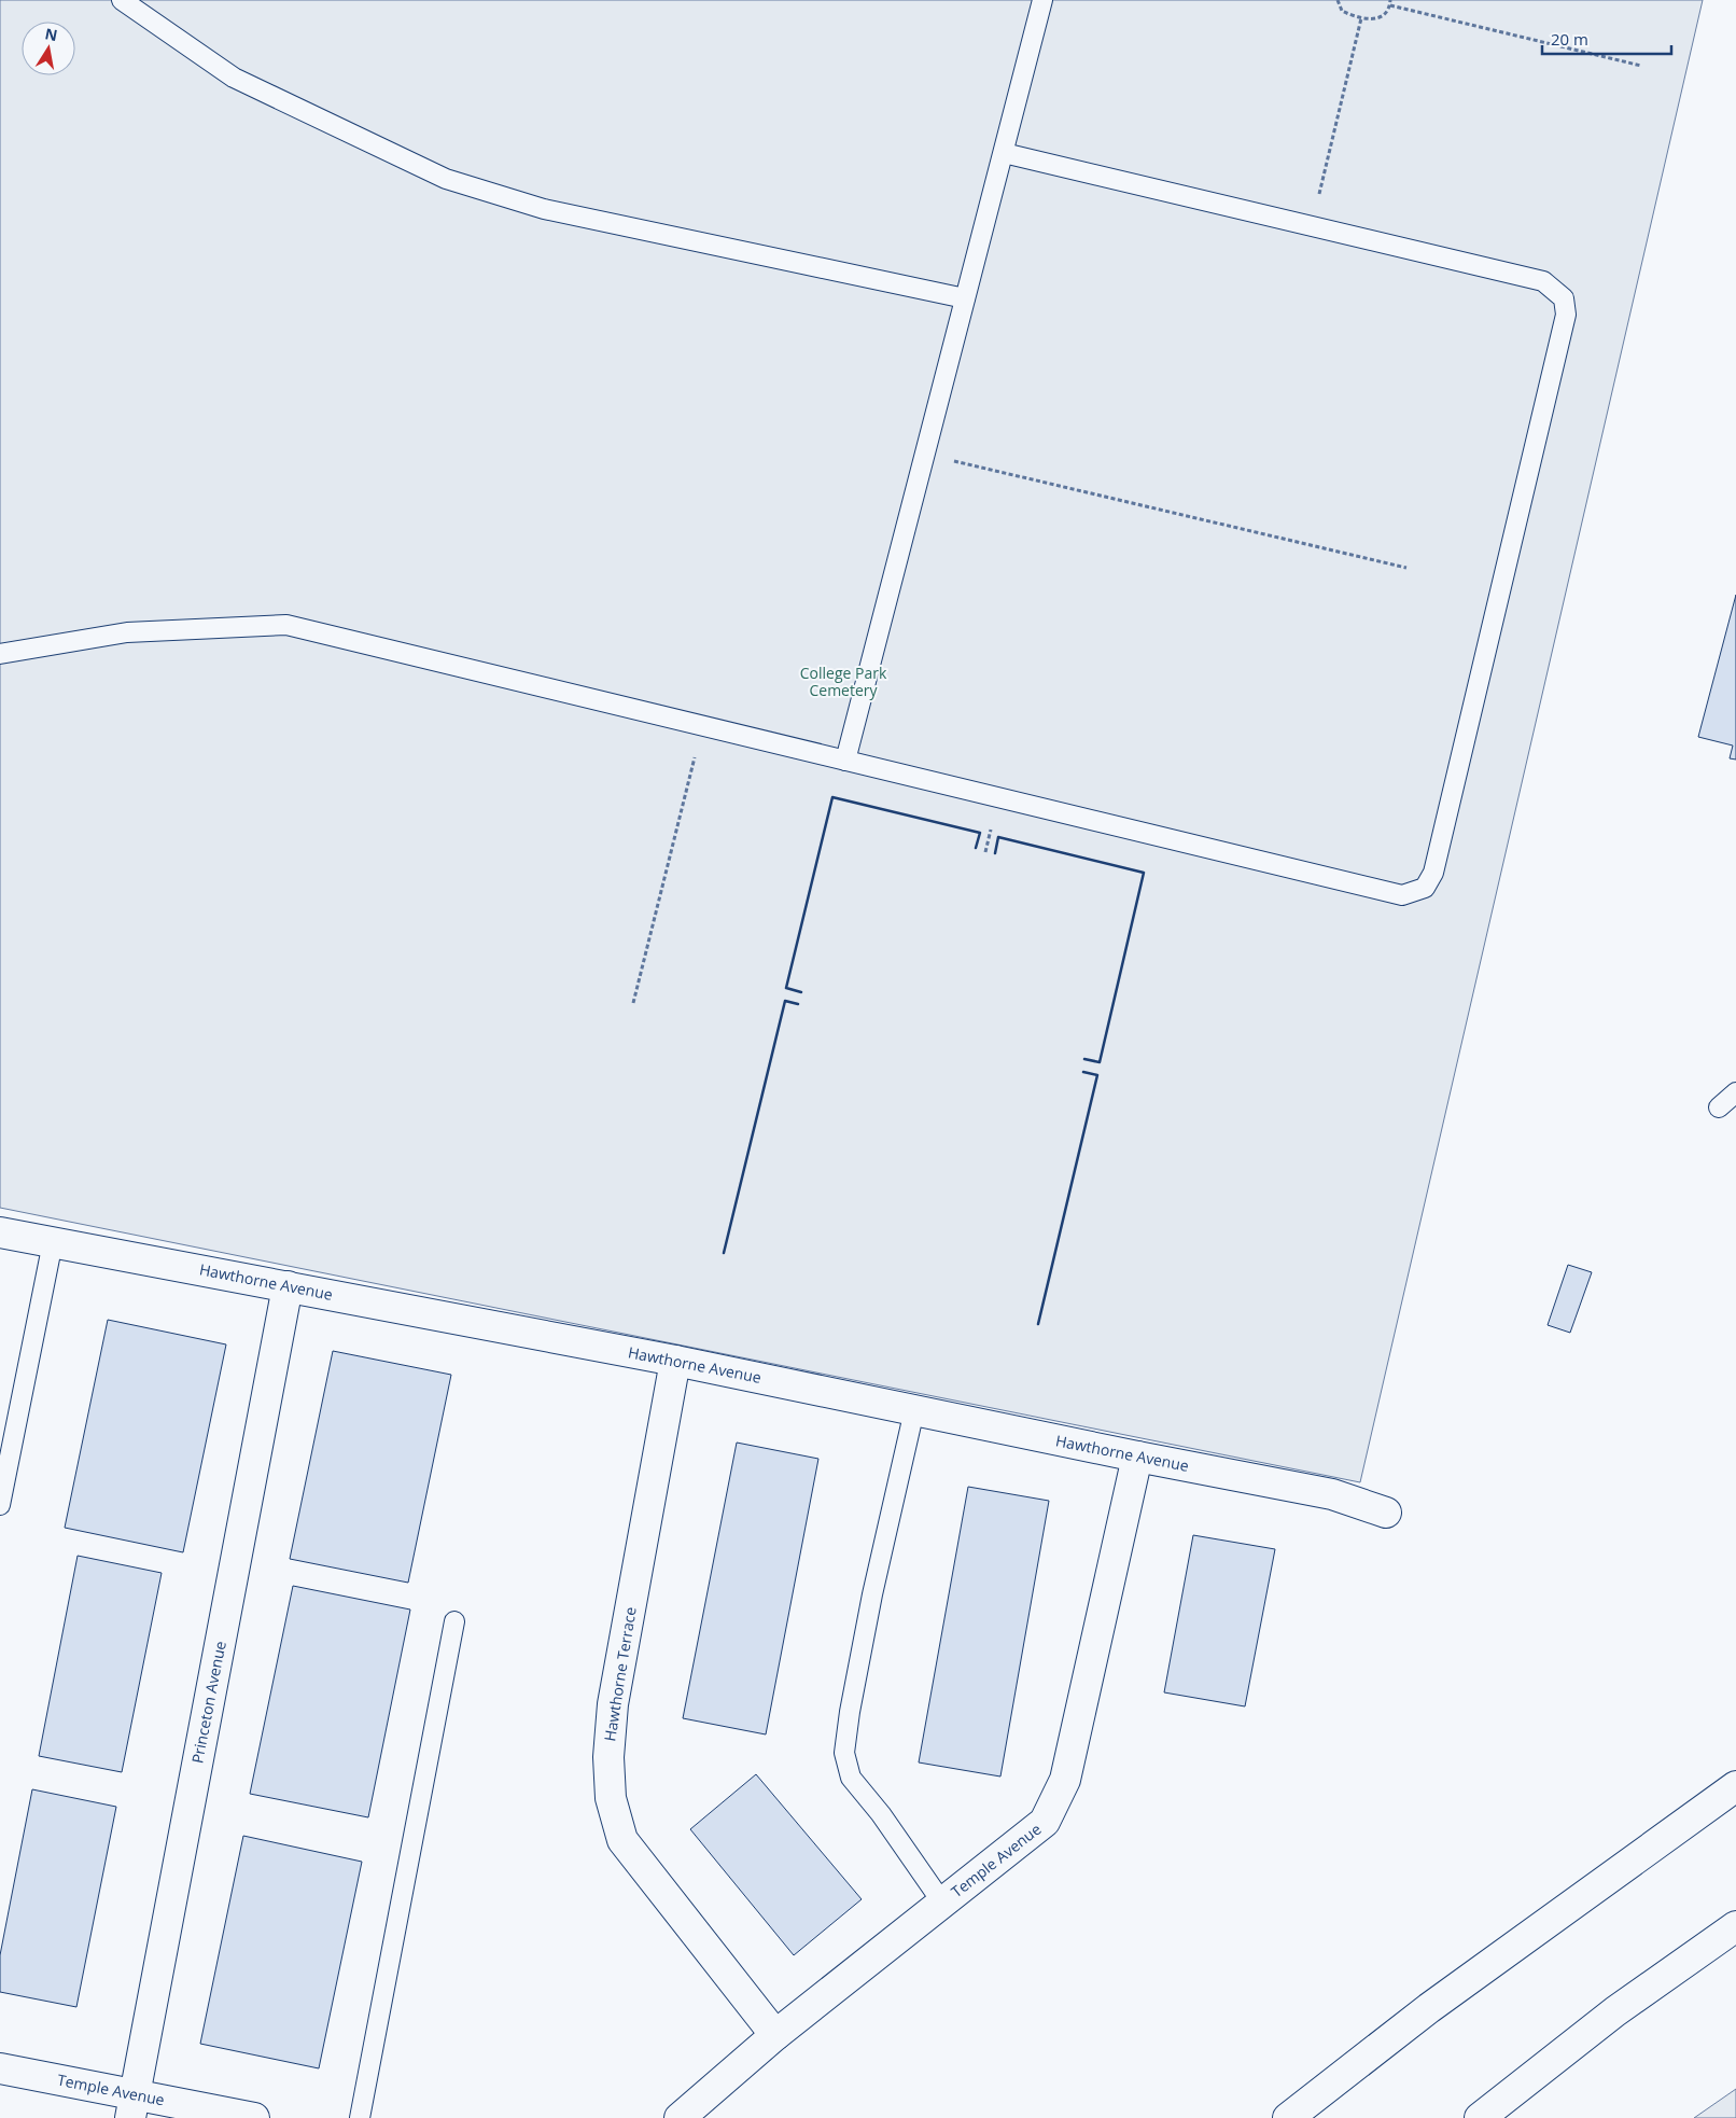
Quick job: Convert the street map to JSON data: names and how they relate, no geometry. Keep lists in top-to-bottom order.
{
  "streets": {
    "main road": [
      "Hawthorne Avenue",
      "Hawthorne Terrace",
      "Princeton Avenue",
      "Temple Avenue"
    ]
  },
  "crossings": [
    ["Hawthorne Avenue", "Hawthorne Terrace"],
    ["Hawthorne Avenue", "Princeton Avenue"],
    ["Hawthorne Avenue", "Temple Avenue"],
    ["Hawthorne Terrace", "Temple Avenue"],
    ["Princeton Avenue", "Temple Avenue"]
  ],
  "parks": ["College Park Cemetery"],
  "scale_bar": "20 m",
  "north": "top"
}
